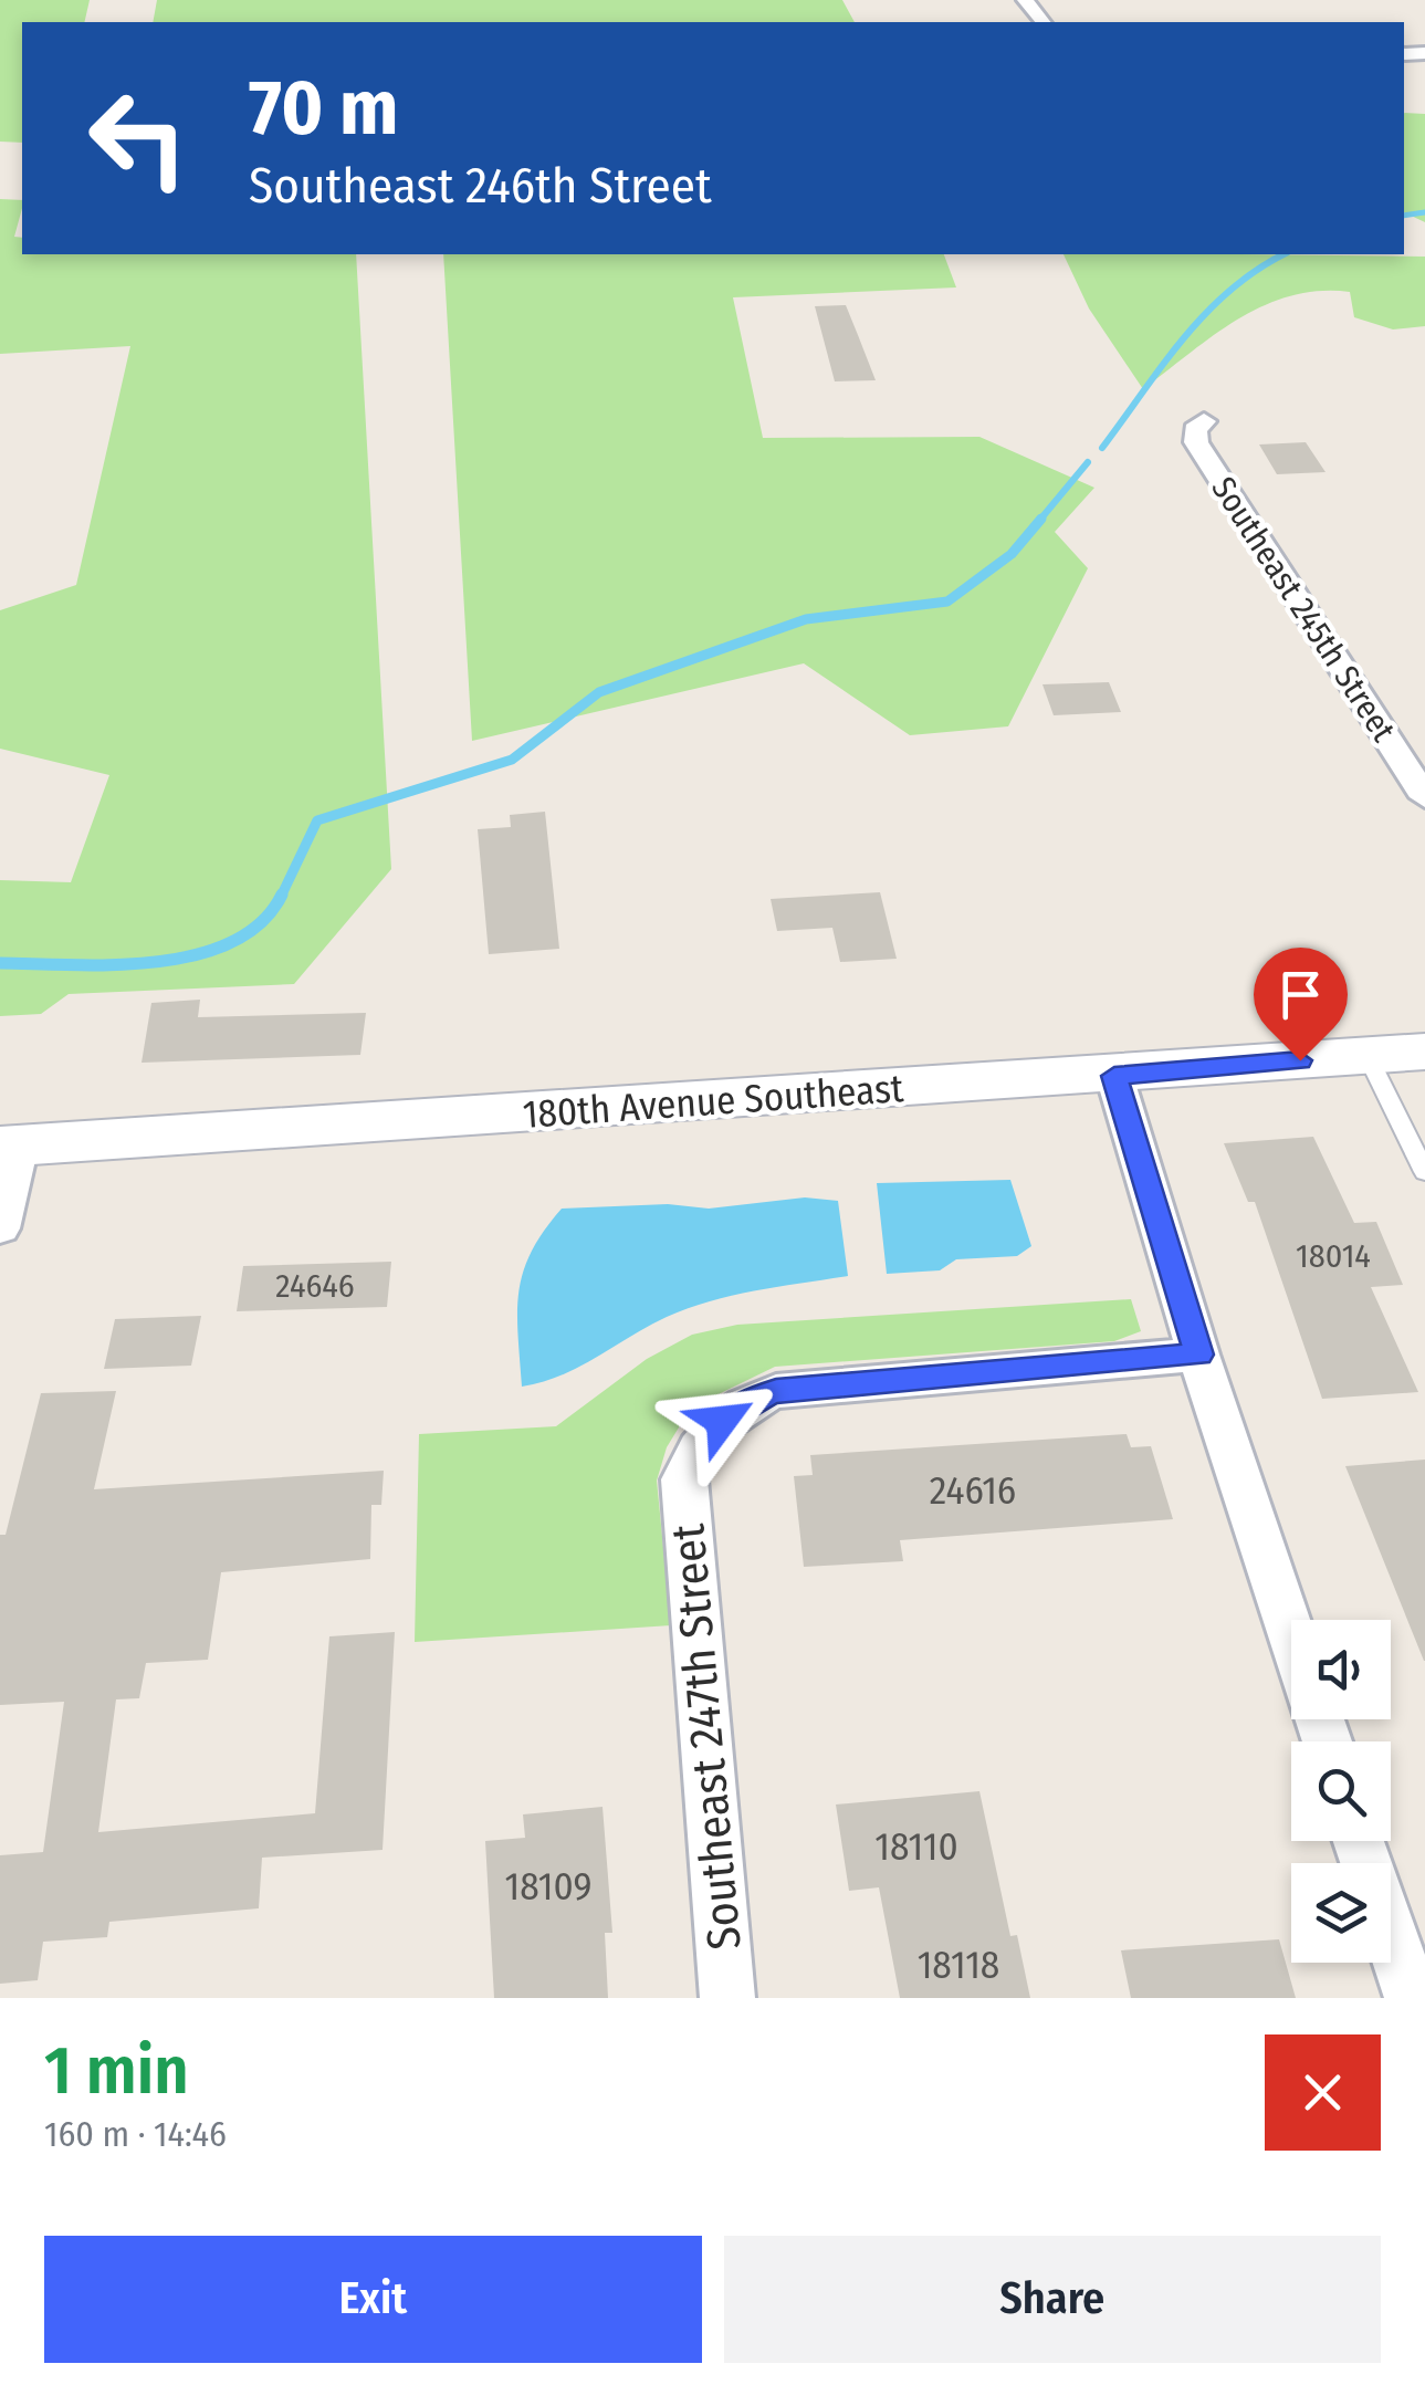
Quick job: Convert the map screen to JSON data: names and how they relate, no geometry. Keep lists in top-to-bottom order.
{
  "streets": {
    "street": ["Southeast 245th Street", "180th Avenue Southeast", "Southeast 247th Street"]
  },
  "house_numbers": [
    "18014",
    "24646",
    "24616",
    "18110",
    "18109",
    "18118"
  ],
  "page": {
    "turn": ["70 m", "Southeast 246th Street"],
    "heading": ["1 min", "160 m · 14:46"],
    "buttons": ["Exit", "Share"]
  }
}
